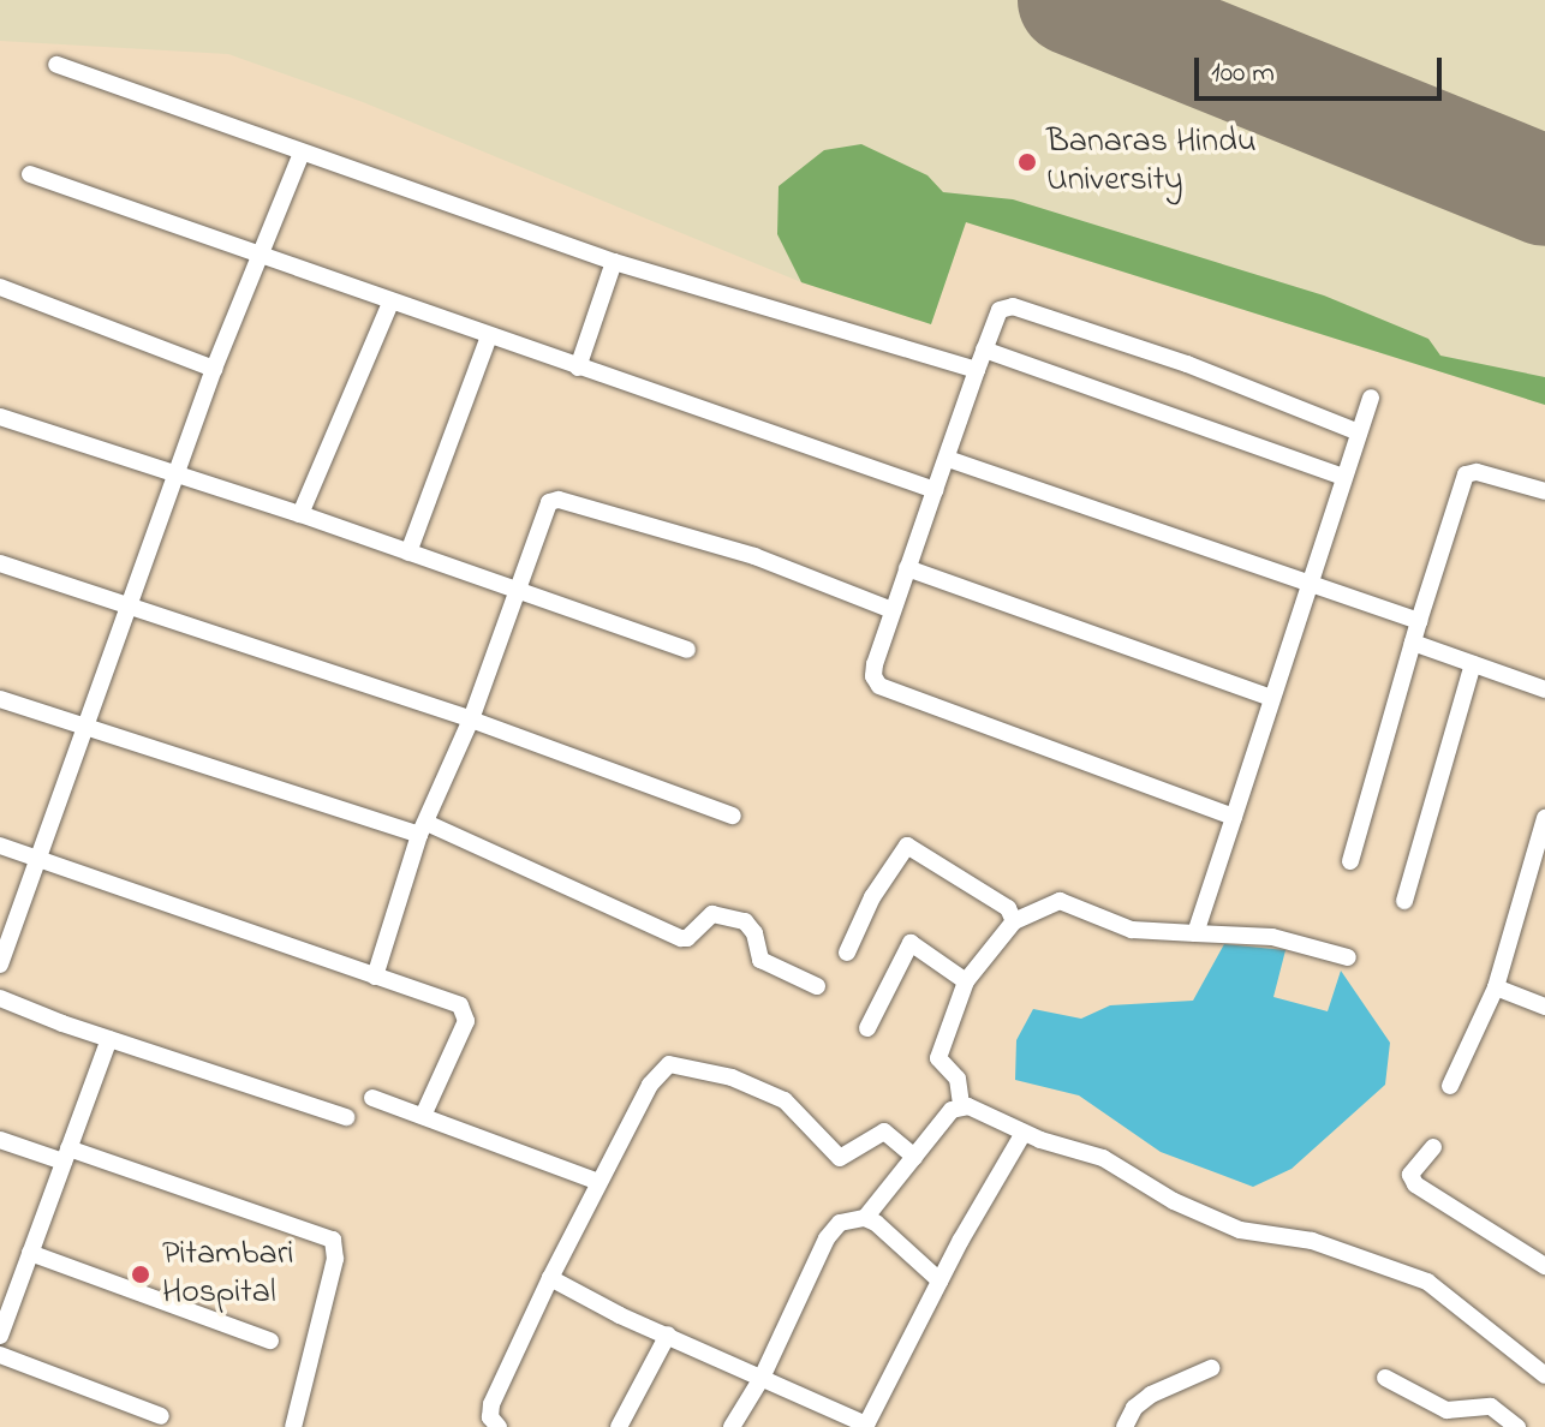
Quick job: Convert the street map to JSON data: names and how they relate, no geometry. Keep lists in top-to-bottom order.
{
  "places": ["Banaras Hindu University", "Pitambari Hospital"],
  "scale_bar": "100 m"
}
